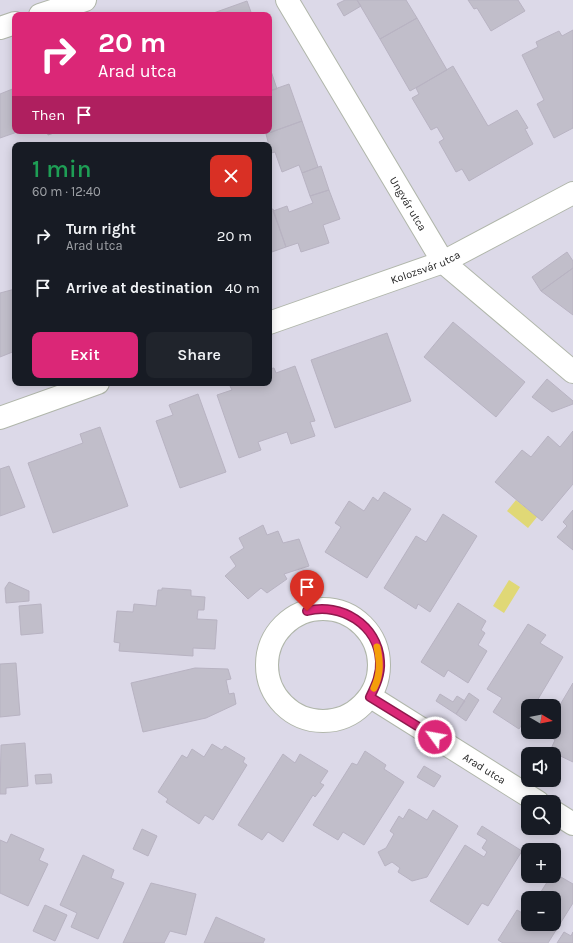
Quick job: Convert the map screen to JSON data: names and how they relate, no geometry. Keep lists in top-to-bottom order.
{
  "streets": {
    "street": ["Ungvár utca", "Kolozsvár utca", "Arad utca"]
  },
  "crossings": [
    ["Ungvár utca", "Kolozsvár utca"]
  ],
  "north": "right",
  "page": {
    "turn": ["20 m", "Arad utca"],
    "then": "Then",
    "heading": ["1 min", "60 m · 12:40"],
    "list": [
      {
        "name": "Turn right",
        "note": "Arad utca",
        "value": "20 m"
      },
      {
        "name": "Arrive at destination",
        "value": "40 m"
      }
    ],
    "buttons": ["Exit", "Share"],
    "map_buttons": ["+", "−"]
  }
}
